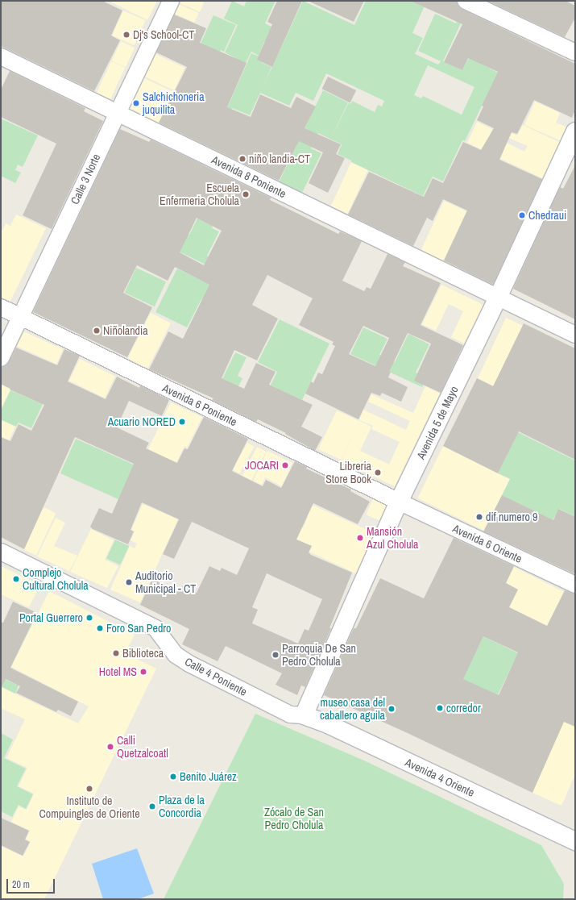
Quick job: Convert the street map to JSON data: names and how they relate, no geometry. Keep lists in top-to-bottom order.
{
  "streets": {
    "street": [
      "Avenida 8 Poniente",
      "Calle 3 Norte",
      "Avenida 6 Poniente",
      "Avenida 5 de Mayo",
      "Avenida 6 Oriente",
      "Calle 4 Poniente",
      "Avenida 4 Oriente"
    ]
  },
  "crossings": [
    ["Avenida 8 Poniente", "Calle 3 Norte"],
    ["Avenida 8 Poniente", "Avenida 5 de Mayo"],
    ["Calle 3 Norte", "Avenida 6 Poniente"],
    ["Avenida 6 Poniente", "Avenida 5 de Mayo"],
    ["Avenida 6 Poniente", "Avenida 6 Oriente"],
    ["Avenida 5 de Mayo", "Avenida 6 Oriente"],
    ["Avenida 5 de Mayo", "Calle 4 Poniente"],
    ["Avenida 5 de Mayo", "Avenida 4 Oriente"],
    ["Calle 4 Poniente", "Avenida 4 Oriente"]
  ],
  "parks": ["Zócalo de San Pedro Cholula"],
  "places": [
    "Dj's School-CT",
    "Salchichoneria juquilita",
    "niño landia-CT",
    "Escuela Enfermeria Cholula",
    "Chedraui",
    "Niñolandia",
    "Acuario NORED",
    "JOCARI",
    "Libreria Store Book",
    "dif numero 9",
    "Mansión Azul Cholula",
    "Complejo Cultural Cholula",
    "Auditorio Municipal - CT",
    "Portal Guerrero",
    "Foro San Pedro",
    "Biblioteca",
    "Parroquia De San Pedro Cholula",
    "Hotel MS",
    "corredor",
    "museo casa del caballero aguila",
    "Calli Quetzalcoatl",
    "Benito Juárez",
    "Instituto de Compuingles de Oriente",
    "Plaza de la Concordia"
  ],
  "scale_bar": "20 m"
}
